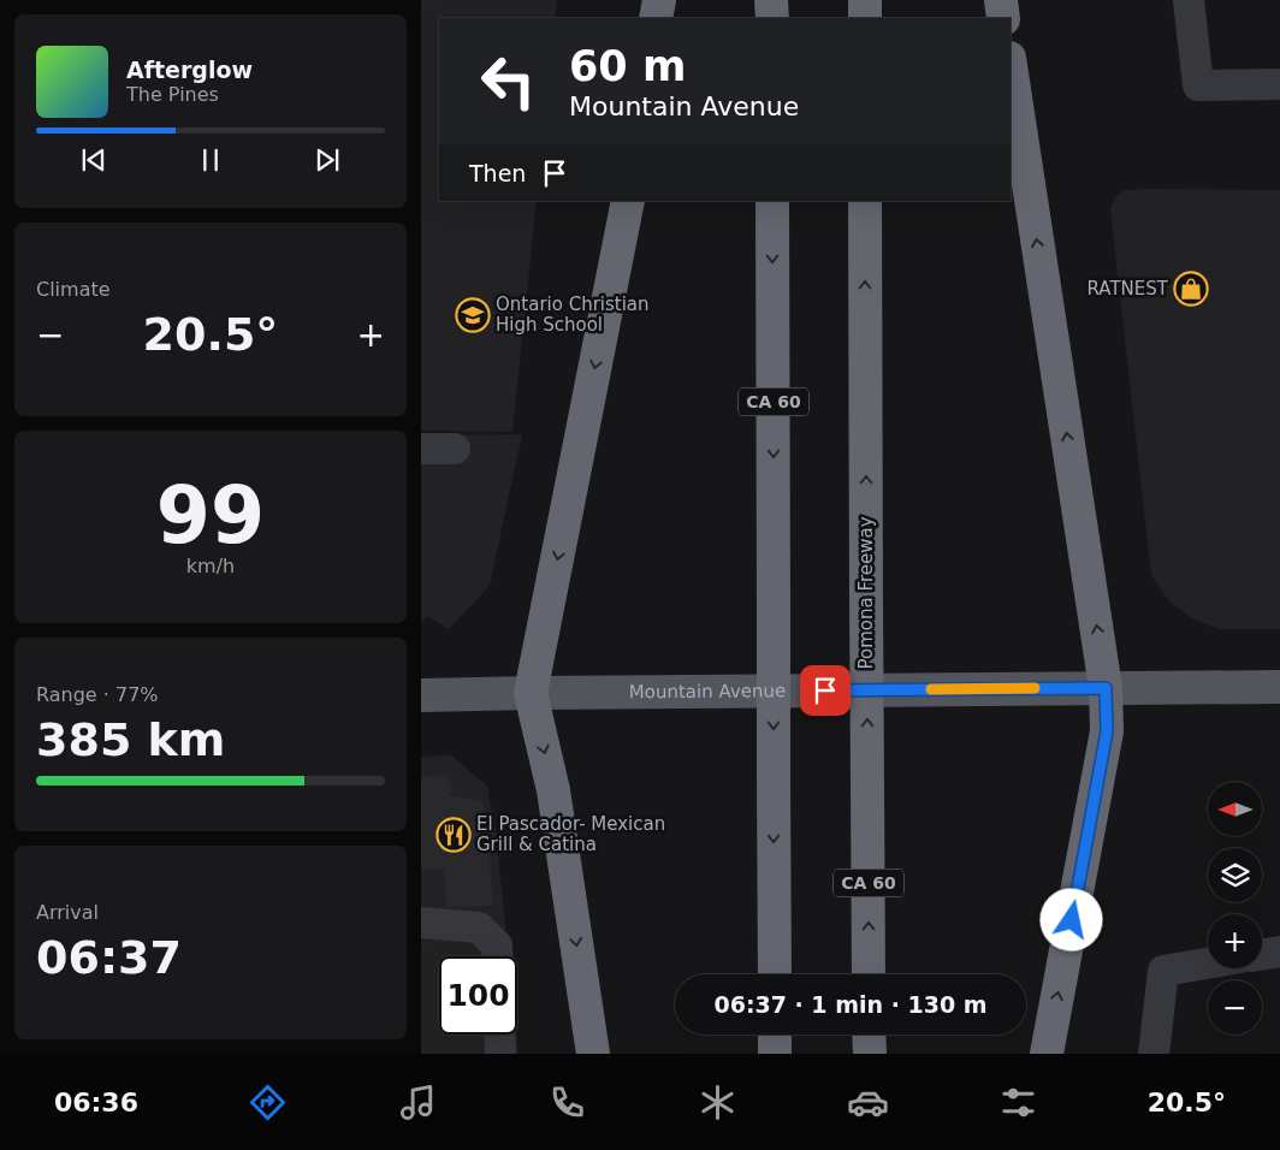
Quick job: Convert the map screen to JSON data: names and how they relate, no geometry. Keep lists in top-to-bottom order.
{
  "streets": {
    "highway": ["CA 60", "Pomona Freeway"],
    "main road": ["Mountain Avenue"]
  },
  "places": {
    "shop": ["RATNEST"],
    "school or university": ["Ontario Christian High School"],
    "restaurant": ["El Pascador- Mexican Grill & Catina"]
  },
  "north": "left",
  "page": {
    "turn": ["60 m", "Mountain Avenue"],
    "song": ["Afterglow", "The Pines"],
    "then": "Then",
    "tile": [
      "Climate",
      ["99", "km/h"],
      ["Range · 77%", "385 km"],
      ["Arrival", "06:37"]
    ],
    "heat": ["−", "20.5°", "+"],
    "map_buttons": ["+", "−"],
    "limit": "100",
    "trip": "06:37 · 1 min · 130 m",
    "tabs": ["06:36", "20.5°"]
  }
}
